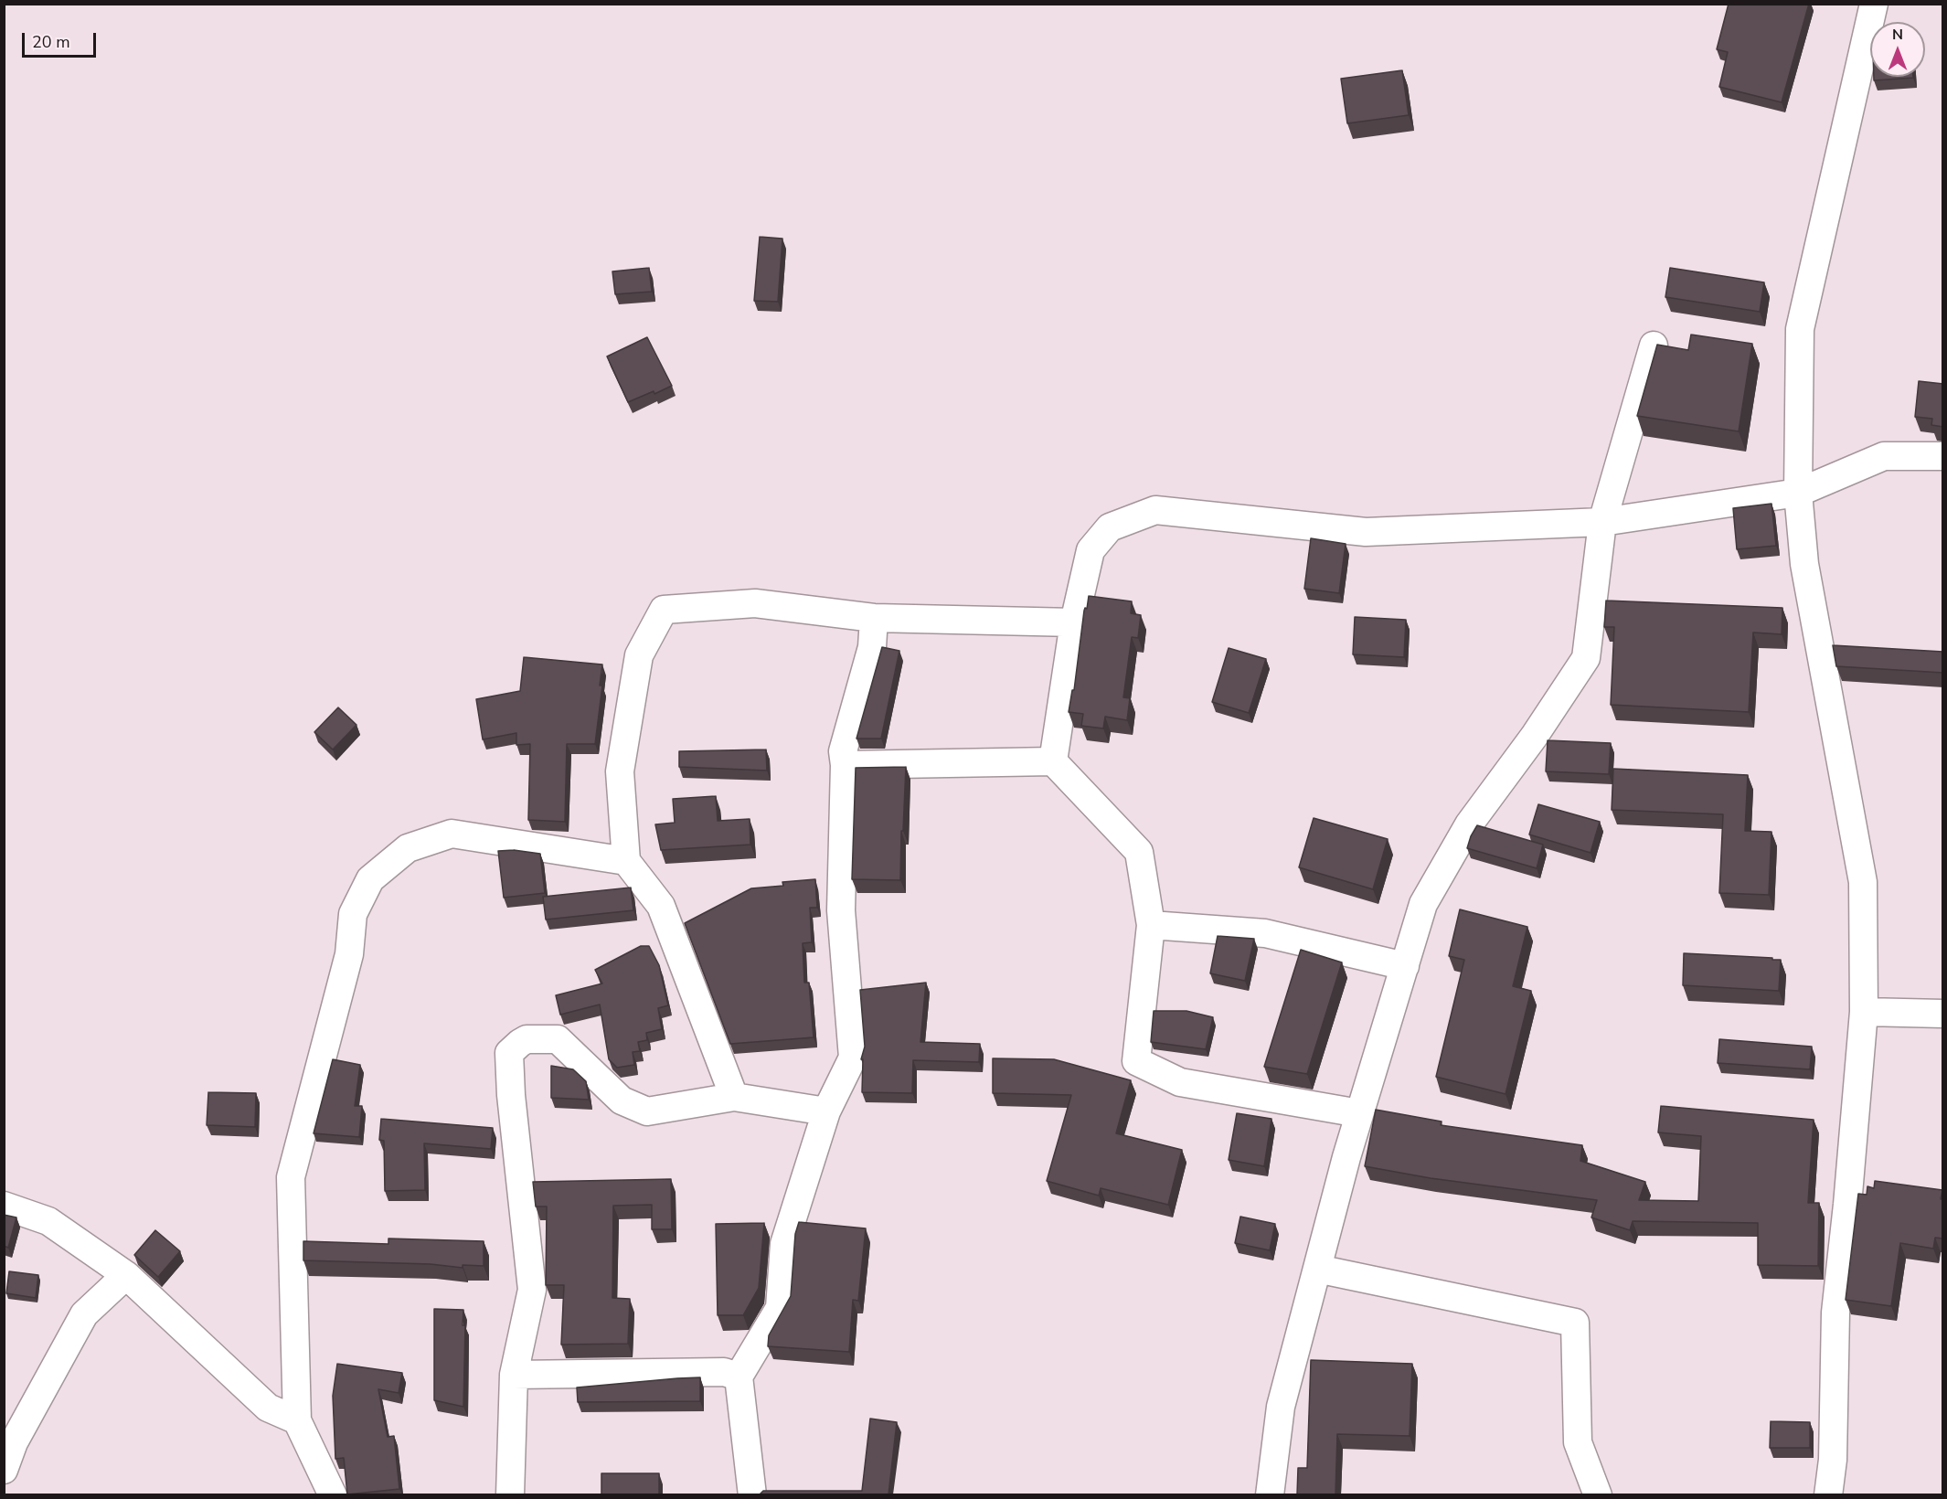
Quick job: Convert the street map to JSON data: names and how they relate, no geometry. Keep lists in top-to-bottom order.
{
  "scale_bar": "20 m",
  "north": "top"
}
